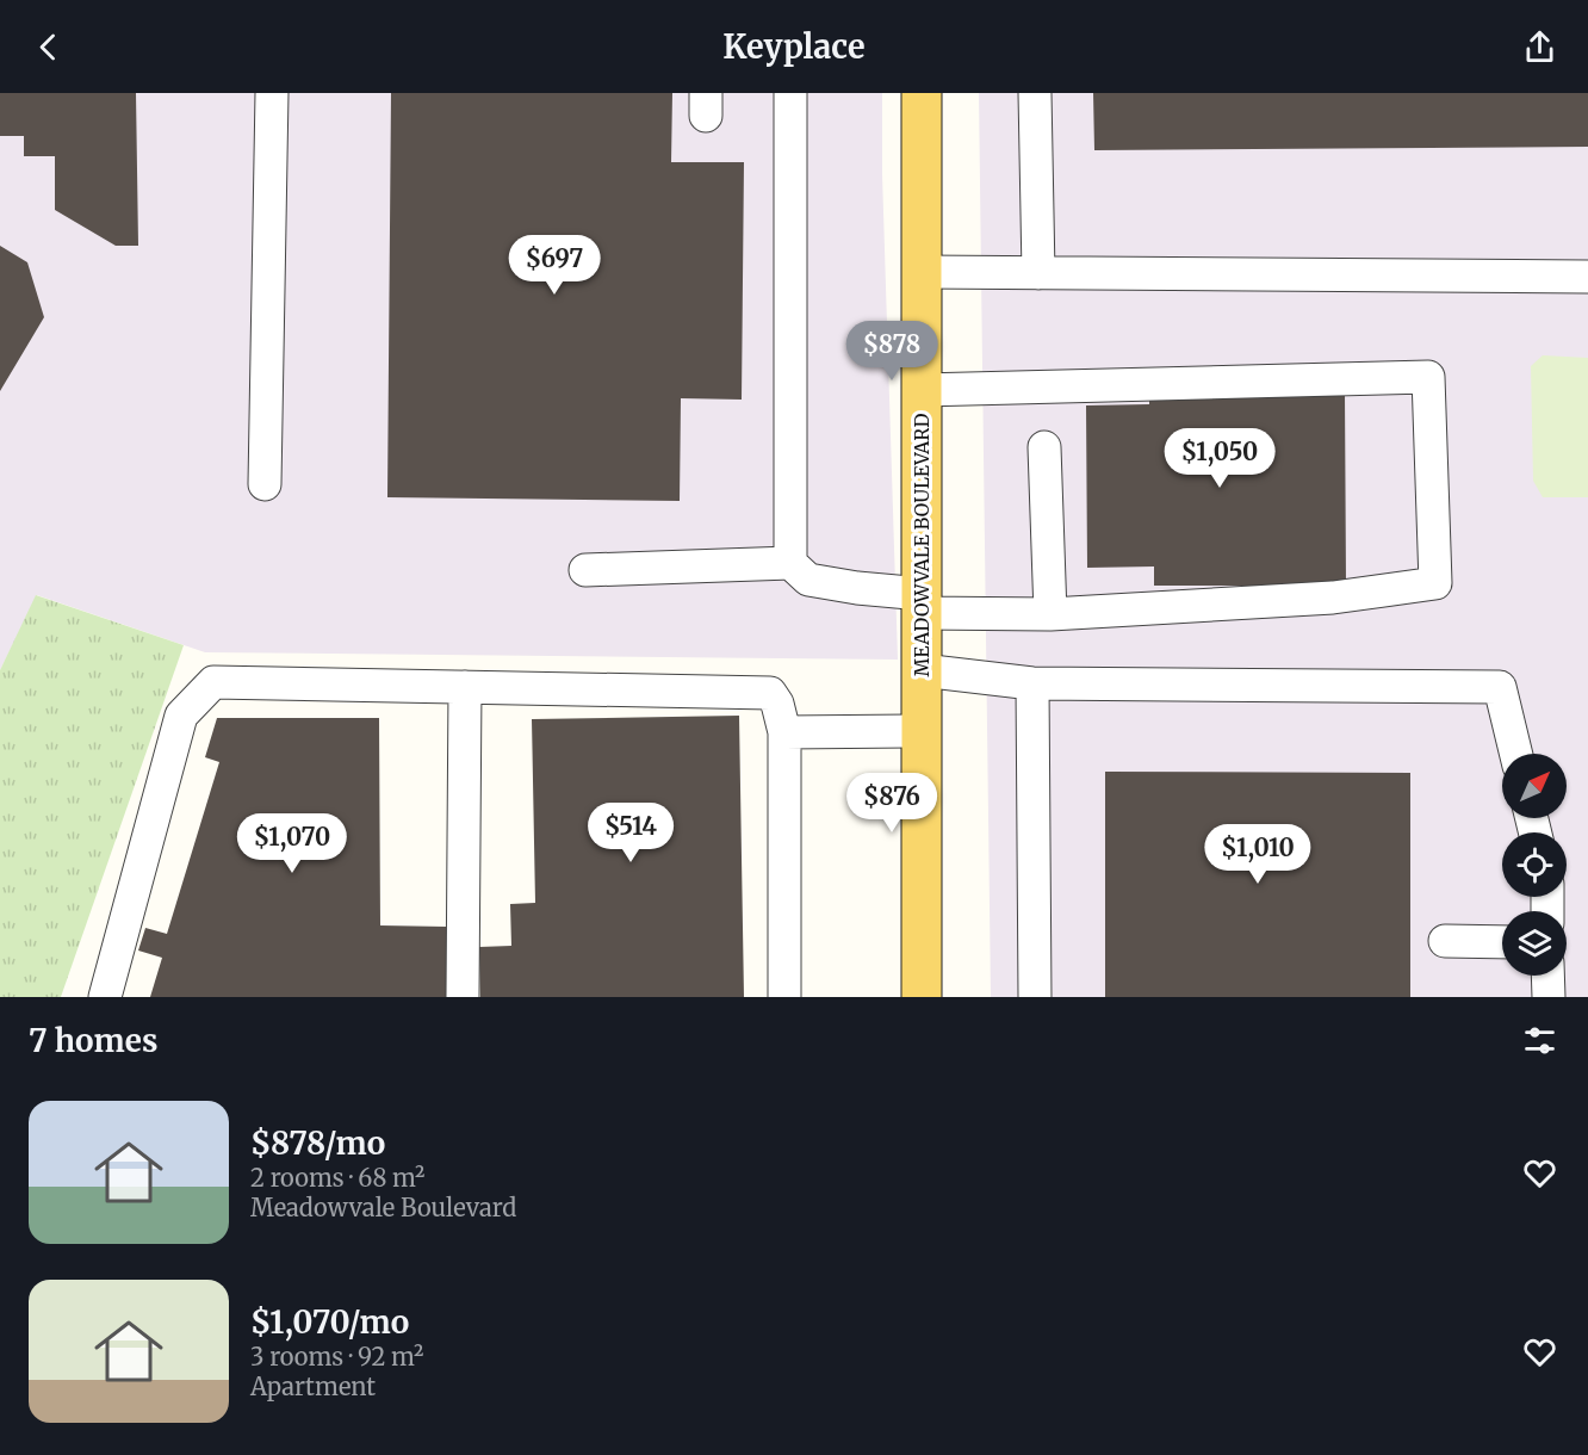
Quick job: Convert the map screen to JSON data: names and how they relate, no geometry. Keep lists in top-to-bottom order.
{
  "streets": {
    "main road": ["MEADOWVALE BOULEVARD"]
  },
  "north": "top right",
  "page": {
    "header": "Keyplace",
    "price": [
      "$697",
      "$878",
      "$1,050",
      "$876",
      "$514",
      "$1,070",
      "$1,010"
    ],
    "heading": "7 homes",
    "list": [
      {
        "name": "$878/mo",
        "note": "2 rooms · 68 m² · Meadowvale Boulevard"
      },
      {
        "name": "$1,070/mo",
        "note": "3 rooms · 92 m² · Apartment"
      }
    ]
  }
}
